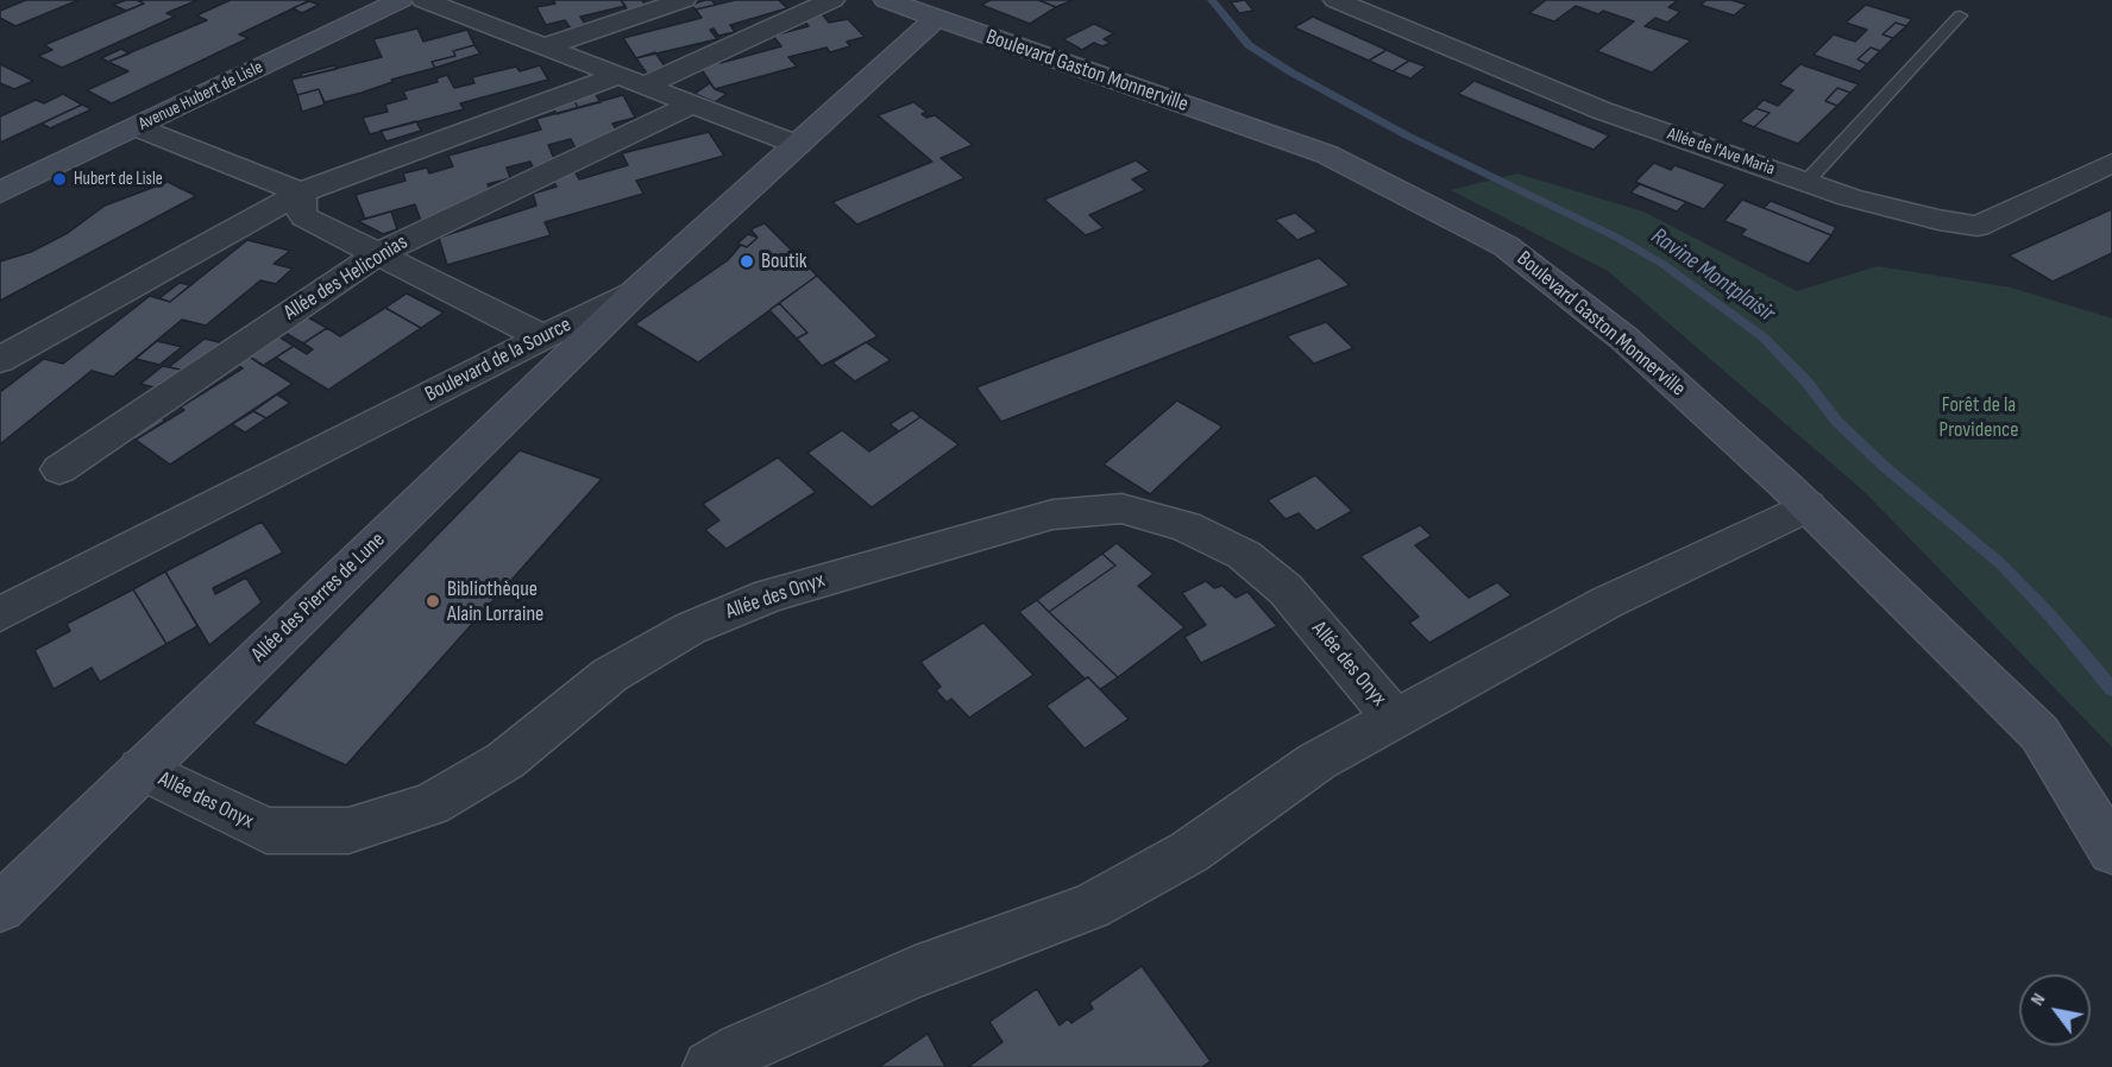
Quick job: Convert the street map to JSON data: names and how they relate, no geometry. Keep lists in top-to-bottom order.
{
  "streets": {
    "street": [
      "Boulevard Gaston Monnerville",
      "Avenue Hubert de Lisle",
      "Allée de l'Ave Maria",
      "Allée des Heliconias",
      "Boulevard de la Source",
      "Allée des Onyx",
      "Allée des Pierres de Lune"
    ]
  },
  "crossings": [
    ["Boulevard Gaston Monnerville", "Boulevard de la Source"],
    ["Boulevard de la Source", "Allée des Pierres de Lune"],
    ["Allée des Onyx", "Allée des Pierres de Lune"]
  ],
  "water": ["Ravine Montplaisir"],
  "parks": ["Forêt de la Providence"],
  "places": ["Hubert de Lisle", "Boutik", "Bibliothèque Alain Lorraine"],
  "north": "top left"
}
